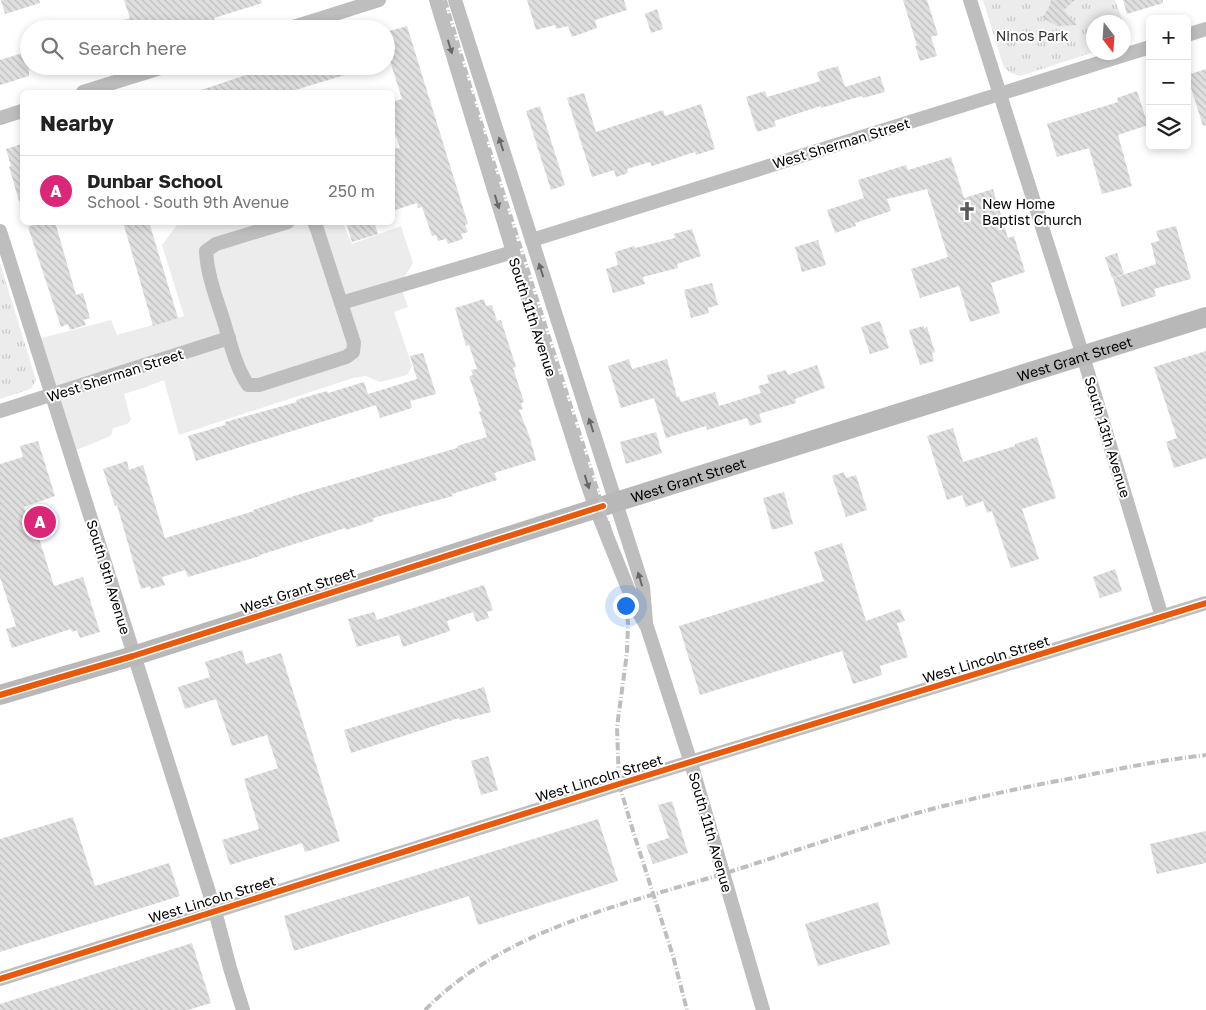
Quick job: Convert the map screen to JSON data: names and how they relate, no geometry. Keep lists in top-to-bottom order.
{
  "streets": {
    "main road": ["West Grant Street"],
    "street": [
      "West Sherman Street",
      "South 11th Avenue",
      "South 13th Avenue",
      "South 9th Avenue",
      "West Lincoln Street"
    ]
  },
  "crossings": [
    ["West Sherman Street", "South 11th Avenue"],
    ["West Sherman Street", "South 13th Avenue"],
    ["West Sherman Street", "South 9th Avenue"],
    ["South 11th Avenue", "West Grant Street"],
    ["South 11th Avenue", "West Lincoln Street"],
    ["West Grant Street", "South 13th Avenue"],
    ["West Grant Street", "South 9th Avenue"],
    ["South 13th Avenue", "West Lincoln Street"],
    ["South 9th Avenue", "West Lincoln Street"]
  ],
  "parks": ["Ninos Park"],
  "places": {
    "church": ["New Home Baptist Church"]
  },
  "north": "bottom",
  "page": {
    "map_buttons": ["+", "−"],
    "search": "Search here",
    "heading": "Nearby",
    "list": [
      {
        "mark": "A",
        "name": "Dunbar School",
        "note": "School · South 9th Avenue",
        "value": "250 m"
      }
    ],
    "pins": "A"
  }
}
